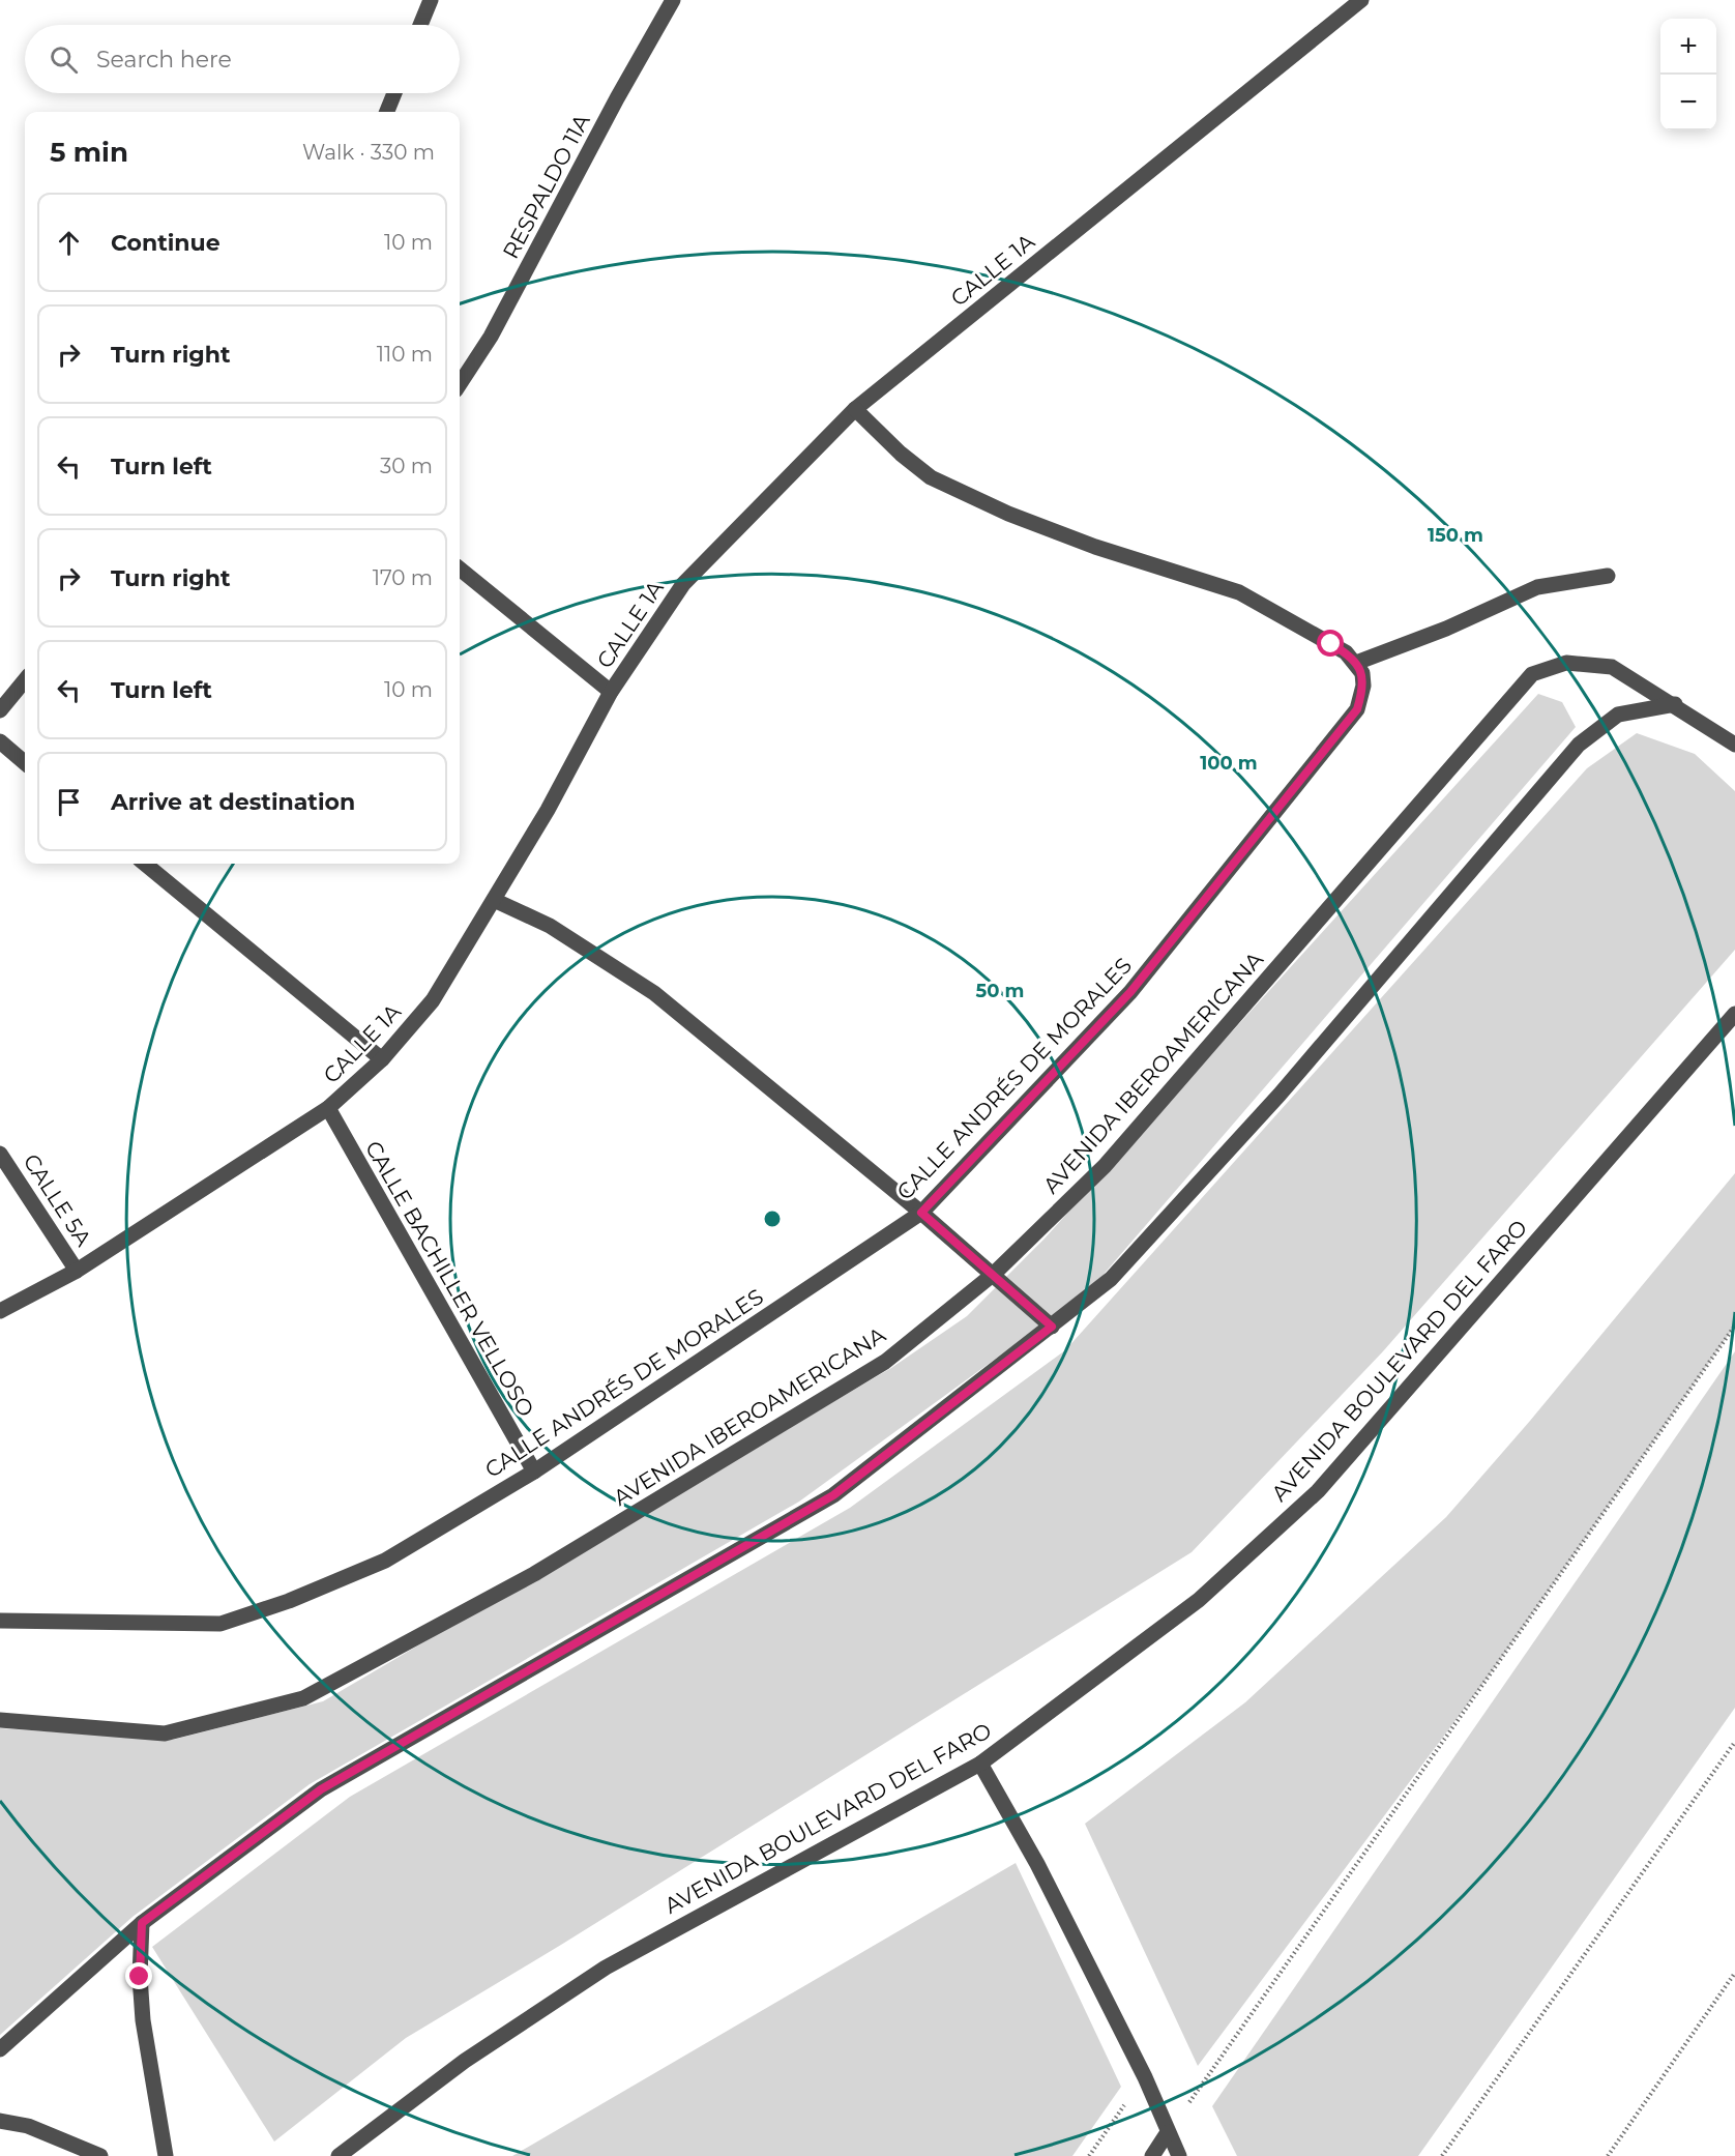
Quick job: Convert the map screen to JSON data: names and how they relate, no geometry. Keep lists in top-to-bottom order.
{
  "streets": {
    "street": [
      "RESPALDO 11A",
      "CALLE 1A",
      "AVENIDA IBEROAMERICANA",
      "CALLE ANDRÉS DE MORALES",
      "CALLE 5A",
      "CALLE BACHILLER VELLOSO",
      "AVENIDA BOULEVARD DEL FARO"
    ]
  },
  "crossings": [
    ["CALLE 1A", "CALLE 5A"],
    ["CALLE 1A", "CALLE BACHILLER VELLOSO"],
    ["CALLE ANDRÉS DE MORALES", "CALLE BACHILLER VELLOSO"]
  ],
  "page": {
    "map_buttons": ["+", "−"],
    "search": "Search here",
    "heading": ["5 min", "Walk · 330 m"],
    "list": [
      ["Continue", "10 m"],
      ["Turn right", "110 m"],
      ["Turn left", "30 m"],
      ["Turn right", "170 m"],
      ["Turn left", "10 m"],
      "Arrive at destination"
    ]
  },
  "rings": ["150 m", "100 m", "50 m"]
}
